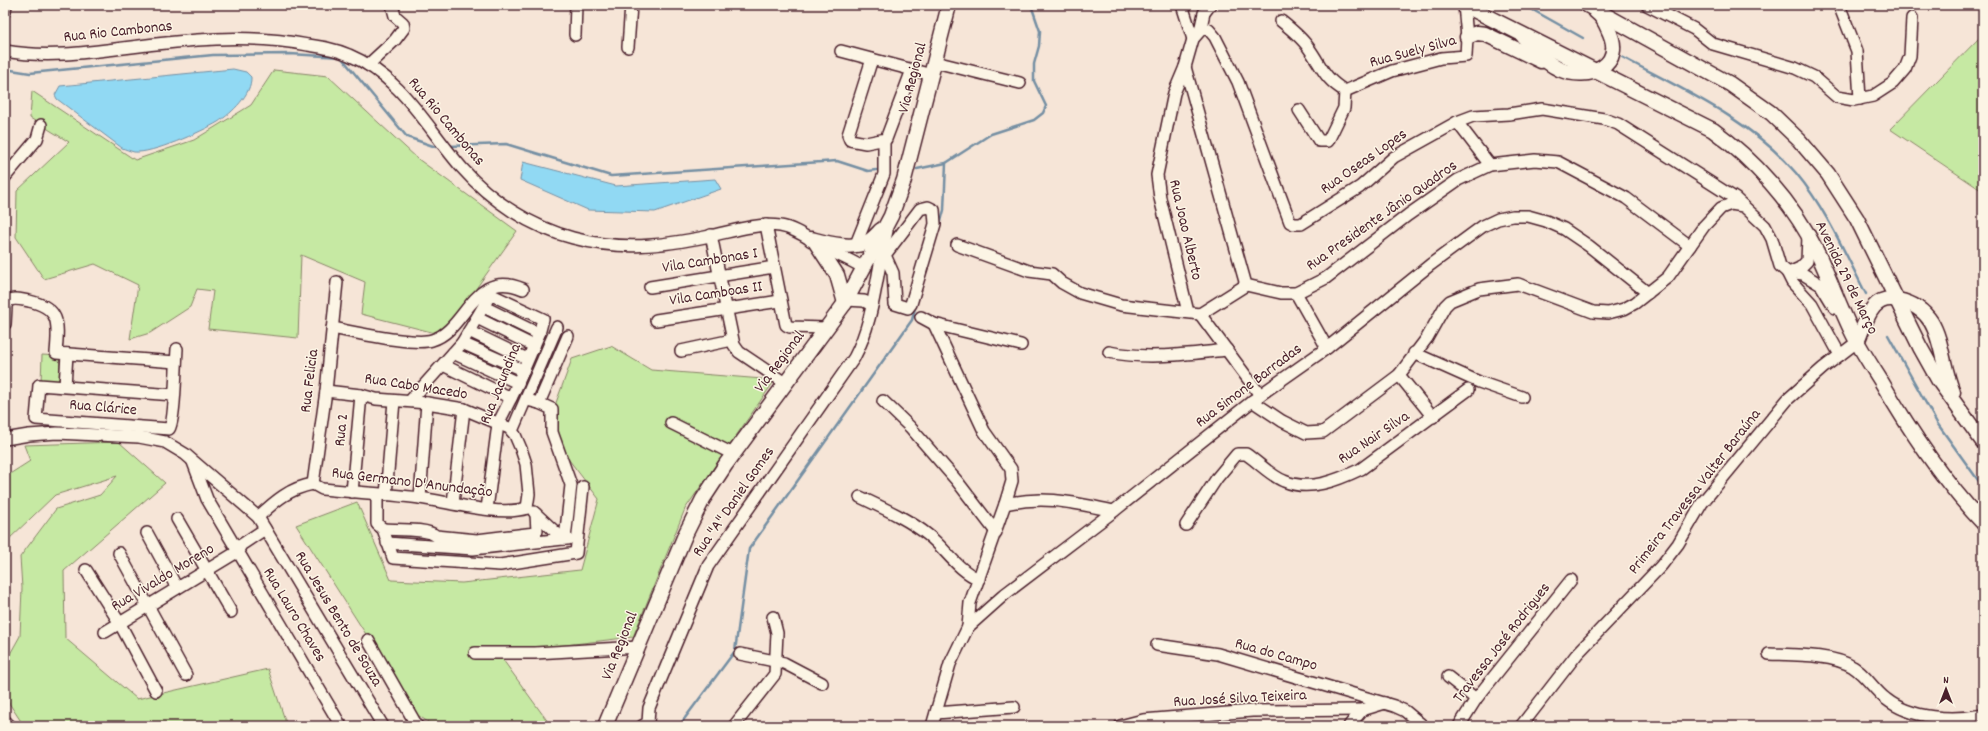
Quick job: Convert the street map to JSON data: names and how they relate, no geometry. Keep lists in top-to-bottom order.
{
  "streets": {
    "main road": ["Via Regional", "Avenida 29 de Março"],
    "street": [
      "Rua Rio Cambonas",
      "Rua Suely Silva",
      "Rua Oseas Lopes",
      "Rua Presidente Jânio Quadros",
      "Rua Joao Alberto",
      "Vila Cambonas I",
      "Vila Camboas II",
      "Rua Felicia",
      "Rua Jacundina",
      "Rua Simone Barradas",
      "Rua Cabo Macedo",
      "Rua Clárice",
      "Rua 2",
      "Rua Nair Silva",
      "Rua Germano D'Anundação",
      "Primeira Travessa Valter Baraúna",
      "Rua \"A\" Daniel Gomes",
      "Rua Vivaldo Moreno",
      "Rua Lauro Chaves",
      "Rua Jesus Bento de Souza",
      "Travessa José Rodrigues",
      "Rua do Campo",
      "Rua José Silva Teixeira"
    ]
  },
  "crossings": [
    ["Rua Rio Cambonas", "Via Regional"],
    ["Rua Suely Silva", "Avenida 29 de Março"],
    ["Via Regional", "Rua \"A\" Daniel Gomes"],
    ["Rua Oseas Lopes", "Primeira Travessa Valter Baraúna"],
    ["Avenida 29 de Março", "Primeira Travessa Valter Baraúna"],
    ["Rua Felicia", "Rua Cabo Macedo"],
    ["Rua Felicia", "Rua Germano D'Anundação"],
    ["Rua Jacundina", "Rua Cabo Macedo"],
    ["Rua Jacundina", "Rua Germano D'Anundação"],
    ["Rua Cabo Macedo", "Rua 2"],
    ["Rua 2", "Rua Germano D'Anundação"],
    ["Rua Germano D'Anundação", "Rua Jesus Bento de Souza"],
    ["Rua Vivaldo Moreno", "Rua Lauro Chaves"],
    ["Rua Lauro Chaves", "Rua Jesus Bento de Souza"],
    ["Rua do Campo", "Rua José Silva Teixeira"]
  ],
  "north": "top"
}
